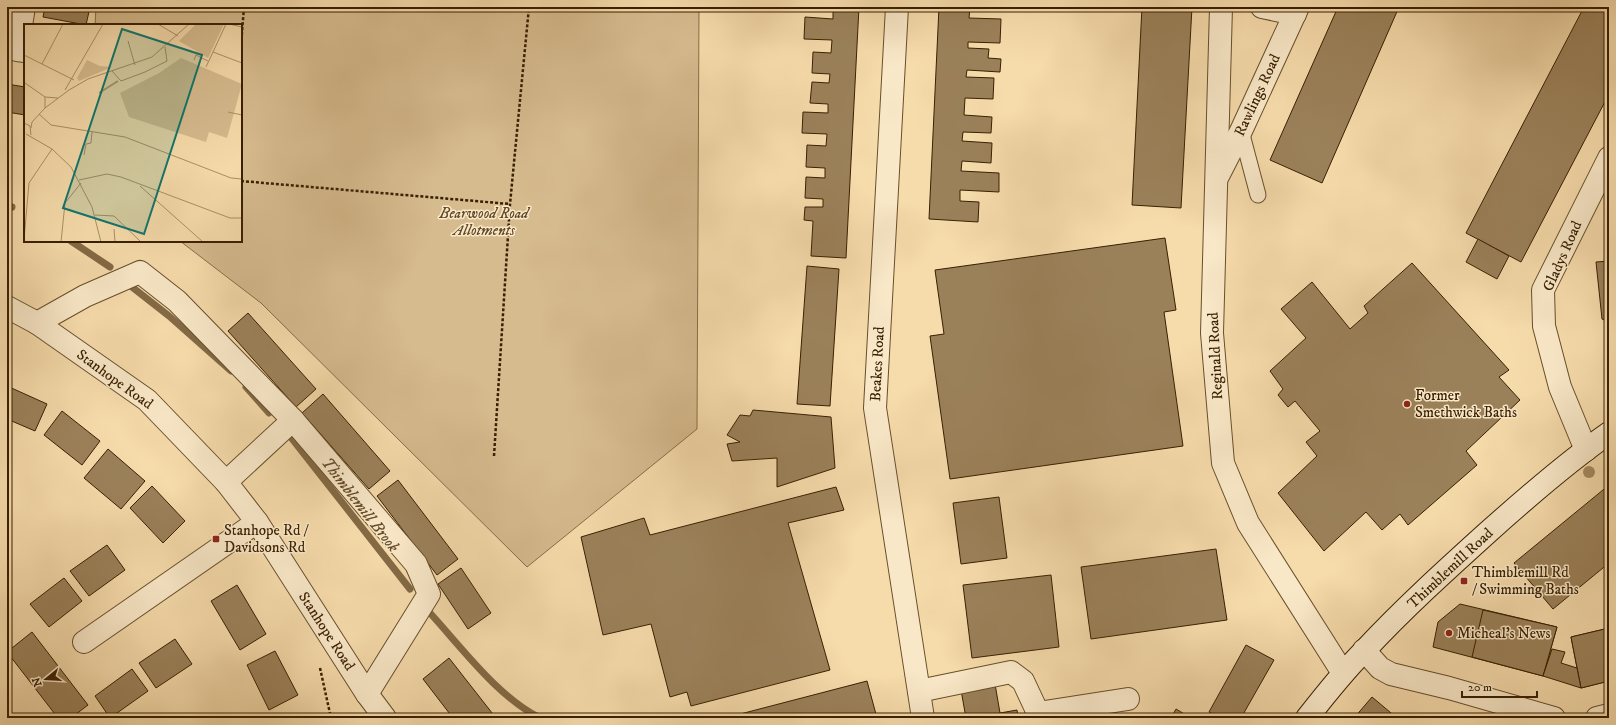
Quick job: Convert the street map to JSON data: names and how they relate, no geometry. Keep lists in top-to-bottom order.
{
  "streets": {
    "street": [
      "Rawlings Road",
      "Gladys Road",
      "Reginald Road",
      "Beakes Road",
      "Stanhope Road",
      "Thimblemill Road"
    ]
  },
  "crossings": [
    ["Rawlings Road", "Reginald Road"],
    ["Gladys Road", "Thimblemill Road"],
    ["Reginald Road", "Thimblemill Road"]
  ],
  "water": ["Thimblemill Brook"],
  "parks": ["Bearwood Road Allotments"],
  "places": {
    "other": ["Former Smethwick Baths", "Micheal's News"],
    "transit": ["Stanhope Rd / Davidsons Rd", "Thimblemill Rd / Swimming Baths"]
  },
  "scale_bar": "20 m",
  "north": "left"
}
